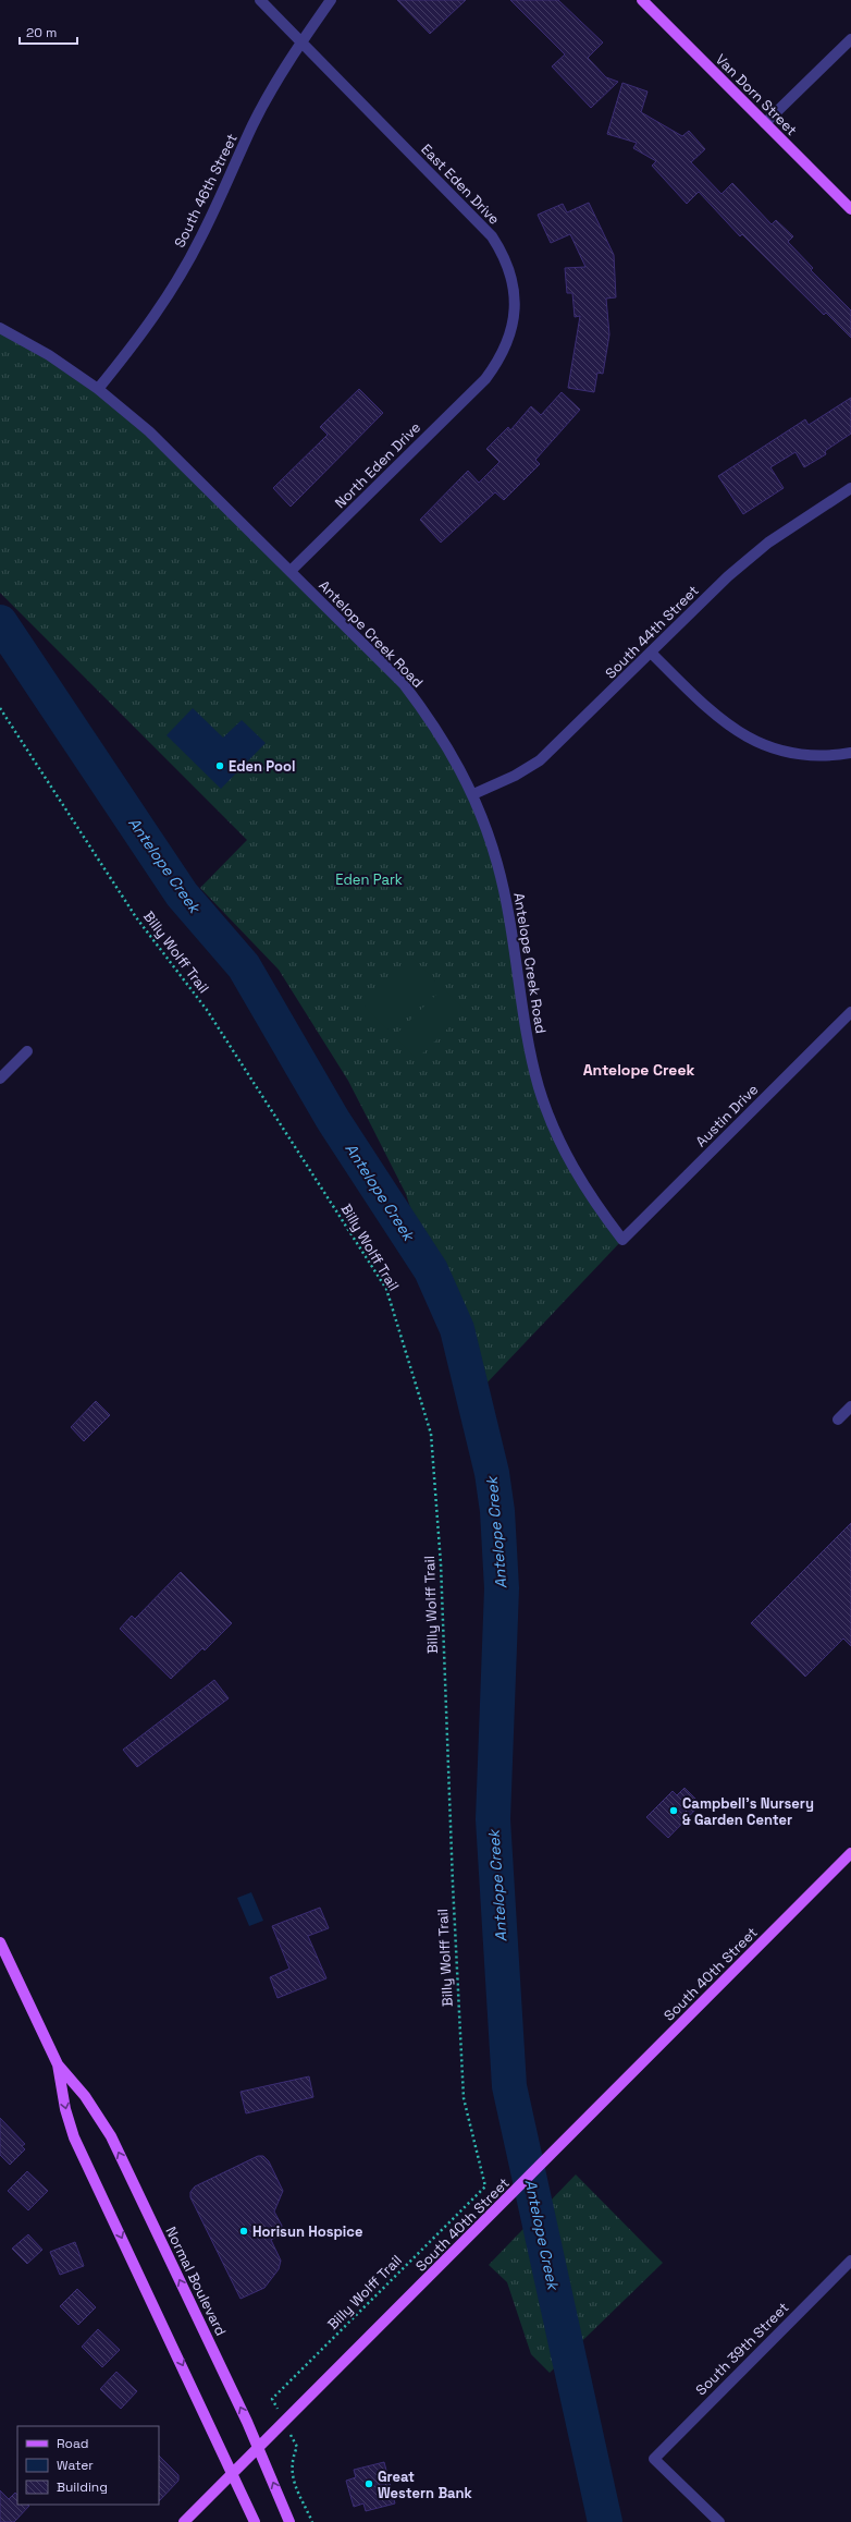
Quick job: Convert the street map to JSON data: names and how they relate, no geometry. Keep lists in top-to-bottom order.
{
  "streets": {
    "main road": ["Van Dorn Street", "South 40th Street", "Normal Boulevard"],
    "street": [
      "East Eden Drive",
      "South 46th Street",
      "North Eden Drive",
      "South 44th Street",
      "Antelope Creek Road",
      "Austin Drive",
      "South 39th Street"
    ],
    "path": ["Billy Wolff Trail"]
  },
  "crossings": [
    ["East Eden Drive", "South 46th Street"],
    ["East Eden Drive", "North Eden Drive"],
    ["South 46th Street", "Antelope Creek Road"],
    ["North Eden Drive", "Antelope Creek Road"],
    ["South 44th Street", "Antelope Creek Road"],
    ["Antelope Creek Road", "Austin Drive"],
    ["Billy Wolff Trail", "South 40th Street"],
    ["South 40th Street", "Normal Boulevard"]
  ],
  "districts": ["Antelope Creek"],
  "water": ["Antelope Creek"],
  "parks": ["Eden Park"],
  "places": [
    "Eden Pool",
    "Campbell's Nursery & Garden Center",
    "Horisun Hospice",
    "Great Western Bank"
  ],
  "legend": ["Road", "Water", "Building"],
  "scale_bar": "20 m"
}
